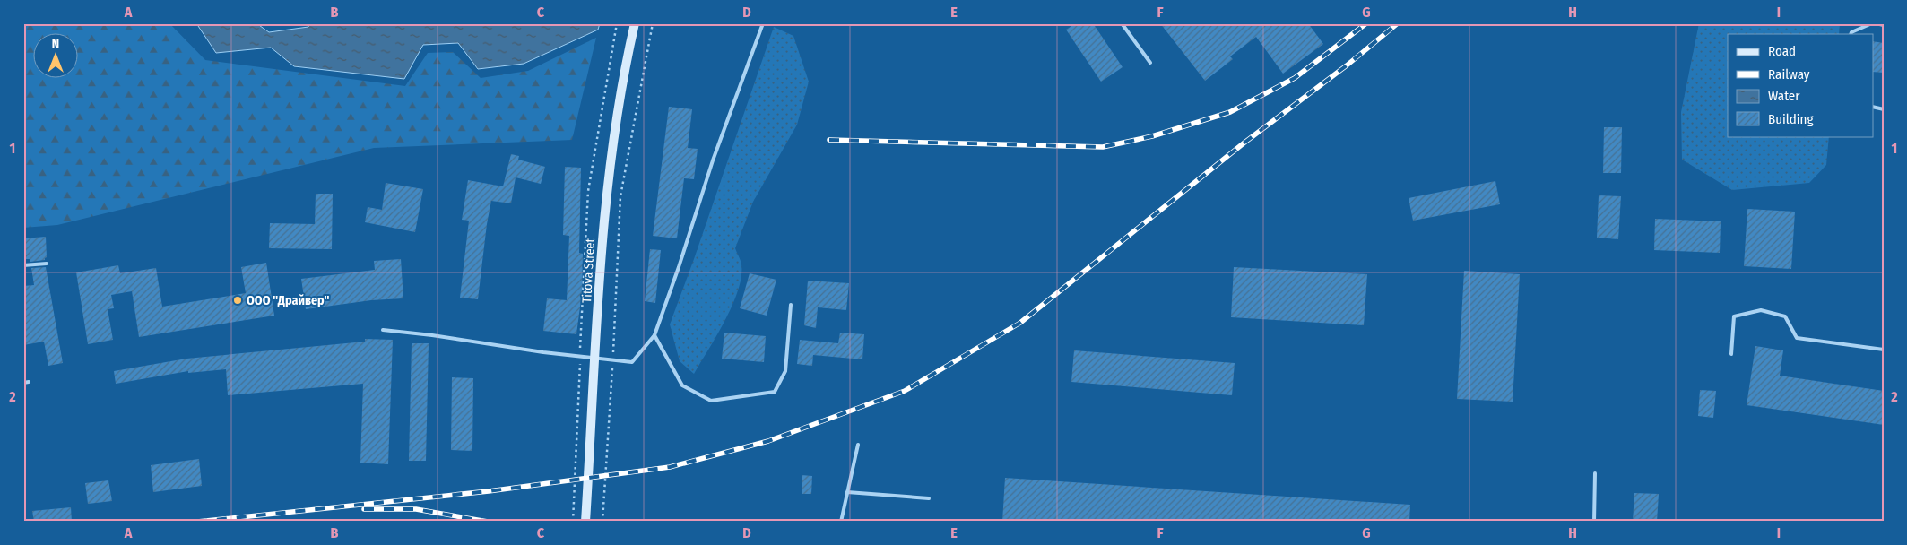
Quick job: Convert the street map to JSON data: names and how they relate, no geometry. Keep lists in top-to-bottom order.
{
  "streets": {
    "main road": ["Titova Street"]
  },
  "places": ["ООО \"Драйвер\""],
  "legend": [
    "Road",
    "Railway",
    "Water",
    "Building"
  ],
  "north": "top",
  "grid": {
    "columns": [
      "A",
      "B",
      "C",
      "D",
      "E",
      "F",
      "G",
      "H",
      "I"
    ],
    "rows": ["1", "2"]
  }
}
